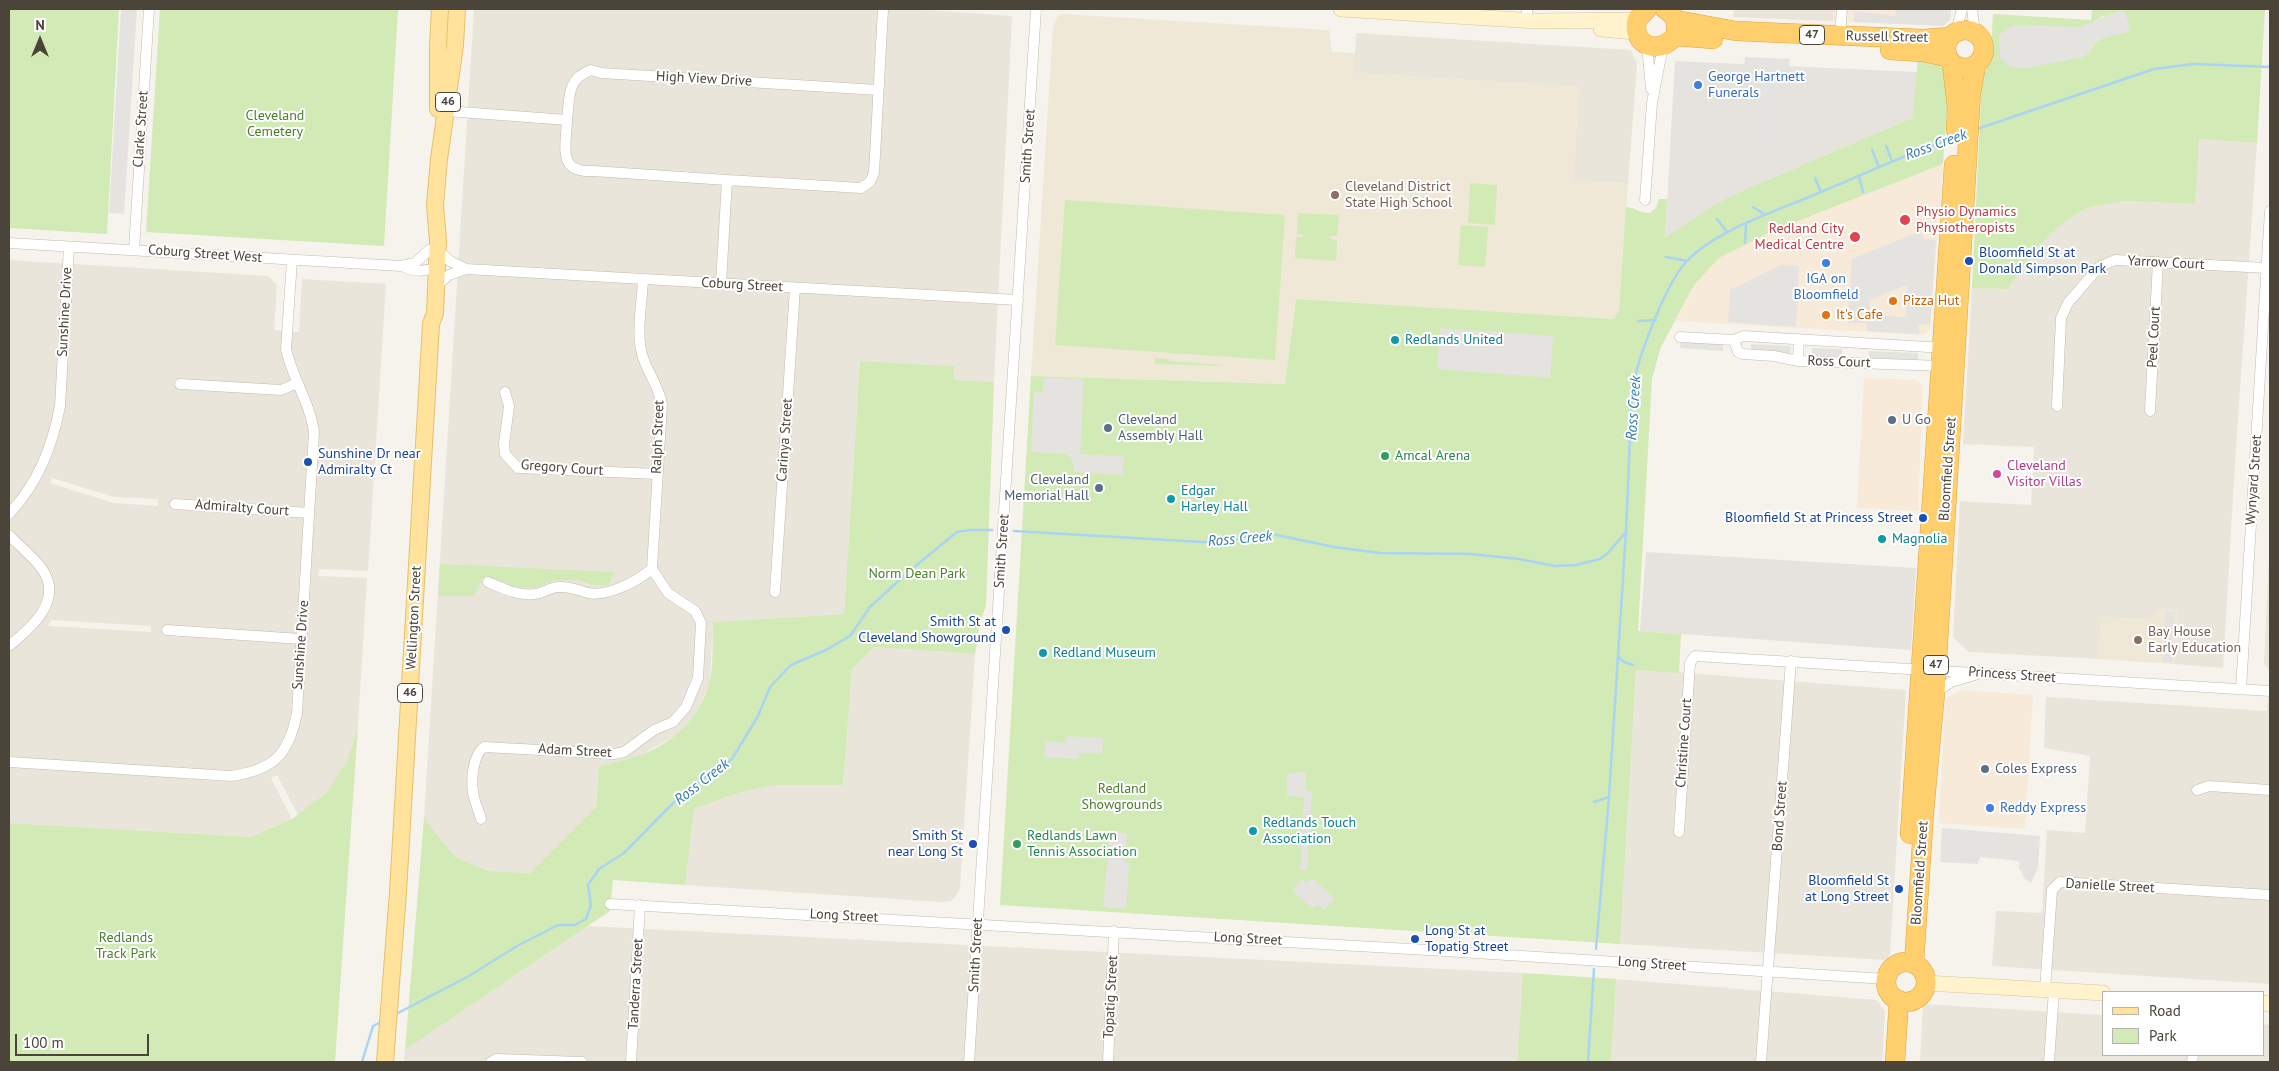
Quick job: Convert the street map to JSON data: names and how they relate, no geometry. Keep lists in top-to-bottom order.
{
  "streets": {
    "highway": ["47", "Russell Street", "Bloomfield Street"],
    "main road": ["46", "Wellington Street"],
    "street": [
      "High View Drive",
      "Clarke Street",
      "Smith Street",
      "Coburg Street West",
      "Yarrow Court",
      "Coburg Street",
      "Sunshine Drive",
      "Peel Court",
      "Ross Court",
      "Ralph Street",
      "Carinya Street",
      "Gregory Court",
      "Wynyard Street",
      "Admiralty Court",
      "Princess Street",
      "Christine Court",
      "Adam Street",
      "Bond Street",
      "Danielle Street",
      "Long Street",
      "Tanderra Street",
      "Topatig Street"
    ]
  },
  "crossings": [
    ["47", "Russell Street"],
    ["47", "Bloomfield Street"],
    ["Russell Street", "Bloomfield Street"],
    ["Clarke Street", "Coburg Street West"],
    ["Smith Street", "Coburg Street"],
    ["Smith Street", "Long Street"],
    ["Coburg Street West", "Coburg Street"],
    ["Coburg Street West", "Sunshine Drive"],
    ["Coburg Street West", "Wellington Street"],
    ["Yarrow Court", "Peel Court"],
    ["Yarrow Court", "Wynyard Street"],
    ["Coburg Street", "Ralph Street"],
    ["Coburg Street", "Carinya Street"],
    ["Coburg Street", "Wellington Street"],
    ["Sunshine Drive", "Admiralty Court"],
    ["Ross Court", "Bloomfield Street"],
    ["Ralph Street", "Gregory Court"],
    ["Ralph Street", "Adam Street"],
    ["Bloomfield Street", "Princess Street"],
    ["Bloomfield Street", "Long Street"],
    ["Wynyard Street", "Princess Street"],
    ["Princess Street", "Christine Court"],
    ["Princess Street", "Bond Street"],
    ["Bond Street", "Long Street"],
    ["Long Street", "Tanderra Street"],
    ["Long Street", "Topatig Street"]
  ],
  "water": ["Ross Creek"],
  "parks": [
    "Cleveland Cemetery",
    "Norm Dean Park",
    "Redland Showgrounds",
    "Redlands Track Park"
  ],
  "places": [
    "George Hartnett Funerals",
    "Cleveland District State High School",
    "Physio Dynamics Physiotheropists",
    "Redland City Medical Centre",
    "Bloomfield St at Donald Simpson Park",
    "IGA on Bloomfield",
    "Pizza Hut",
    "It's Cafe",
    "Redlands United",
    "U Go",
    "Cleveland Assembly Hall",
    "Amcal Arena",
    "Sunshine Dr near Admiralty Ct",
    "Cleveland Visitor Villas",
    "Cleveland Memorial Hall",
    "Edgar Harley Hall",
    "Bloomfield St at Princess Street",
    "Magnolia",
    "Smith St at Cleveland Showground",
    "Bay House Early Education",
    "Redland Museum",
    "Coles Express",
    "Reddy Express",
    "Redlands Touch Association",
    "Smith St near Long St",
    "Redlands Lawn Tennis Association",
    "Bloomfield St at Long Street",
    "Long St at Topatig Street"
  ],
  "legend": ["Road", "Park"],
  "scale_bar": "100 m",
  "north": "top"
}
